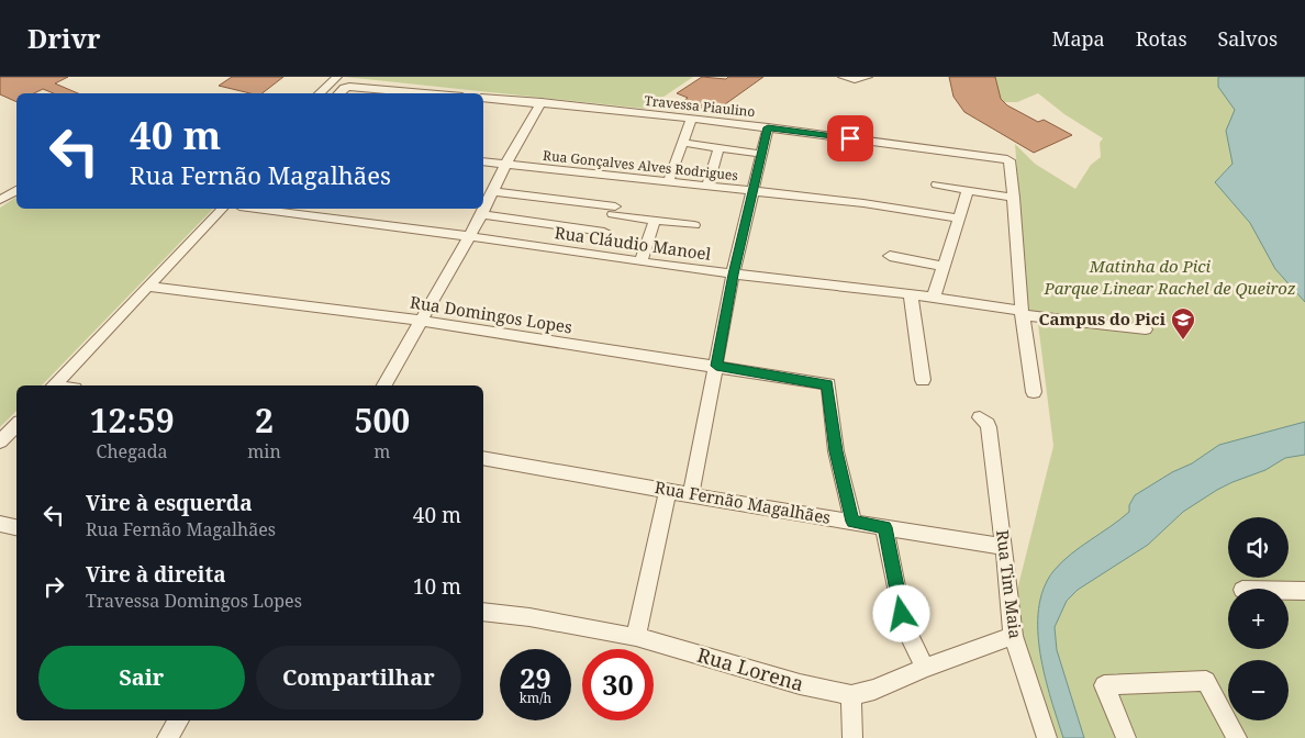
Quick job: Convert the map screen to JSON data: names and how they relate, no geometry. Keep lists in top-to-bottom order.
{
  "streets": {
    "street": [
      "Travessa Piaulino",
      "Rua Gonçalves Alves Rodrigues",
      "Rua Cláudio Manoel",
      "Rua Domingos Lopes",
      "Rua Fernão Magalhães",
      "Rua Tim Maia",
      "Rua Lorena"
    ]
  },
  "crossings": [
    ["Rua Domingos Lopes", "Rua Fernão Magalhães"],
    ["Rua Fernão Magalhães", "Rua Tim Maia"],
    ["Rua Tim Maia", "Rua Lorena"]
  ],
  "parks": ["Matinha do Pici", "Parque Linear Rachel de Queiroz"],
  "places": {
    "school or university": ["Campus do Pici"]
  },
  "page": {
    "header": "Drivr",
    "nav": ["Mapa", "Rotas", "Salvos"],
    "turn": ["40 m", "Rua Fernão Magalhães"],
    "eta": [
      "12:59",
      "Chegada",
      "2",
      "min",
      "500",
      "m"
    ],
    "list": [
      {
        "name": "Vire à esquerda",
        "note": "Rua Fernão Magalhães",
        "value": "40 m"
      },
      {
        "name": "Vire à direita",
        "note": "Travessa Domingos Lopes",
        "value": "10 m"
      }
    ],
    "map_buttons": ["+", "−"],
    "buttons": ["Sair", "Compartilhar"],
    "speed": "29 km/h",
    "limit": "30"
  }
}
